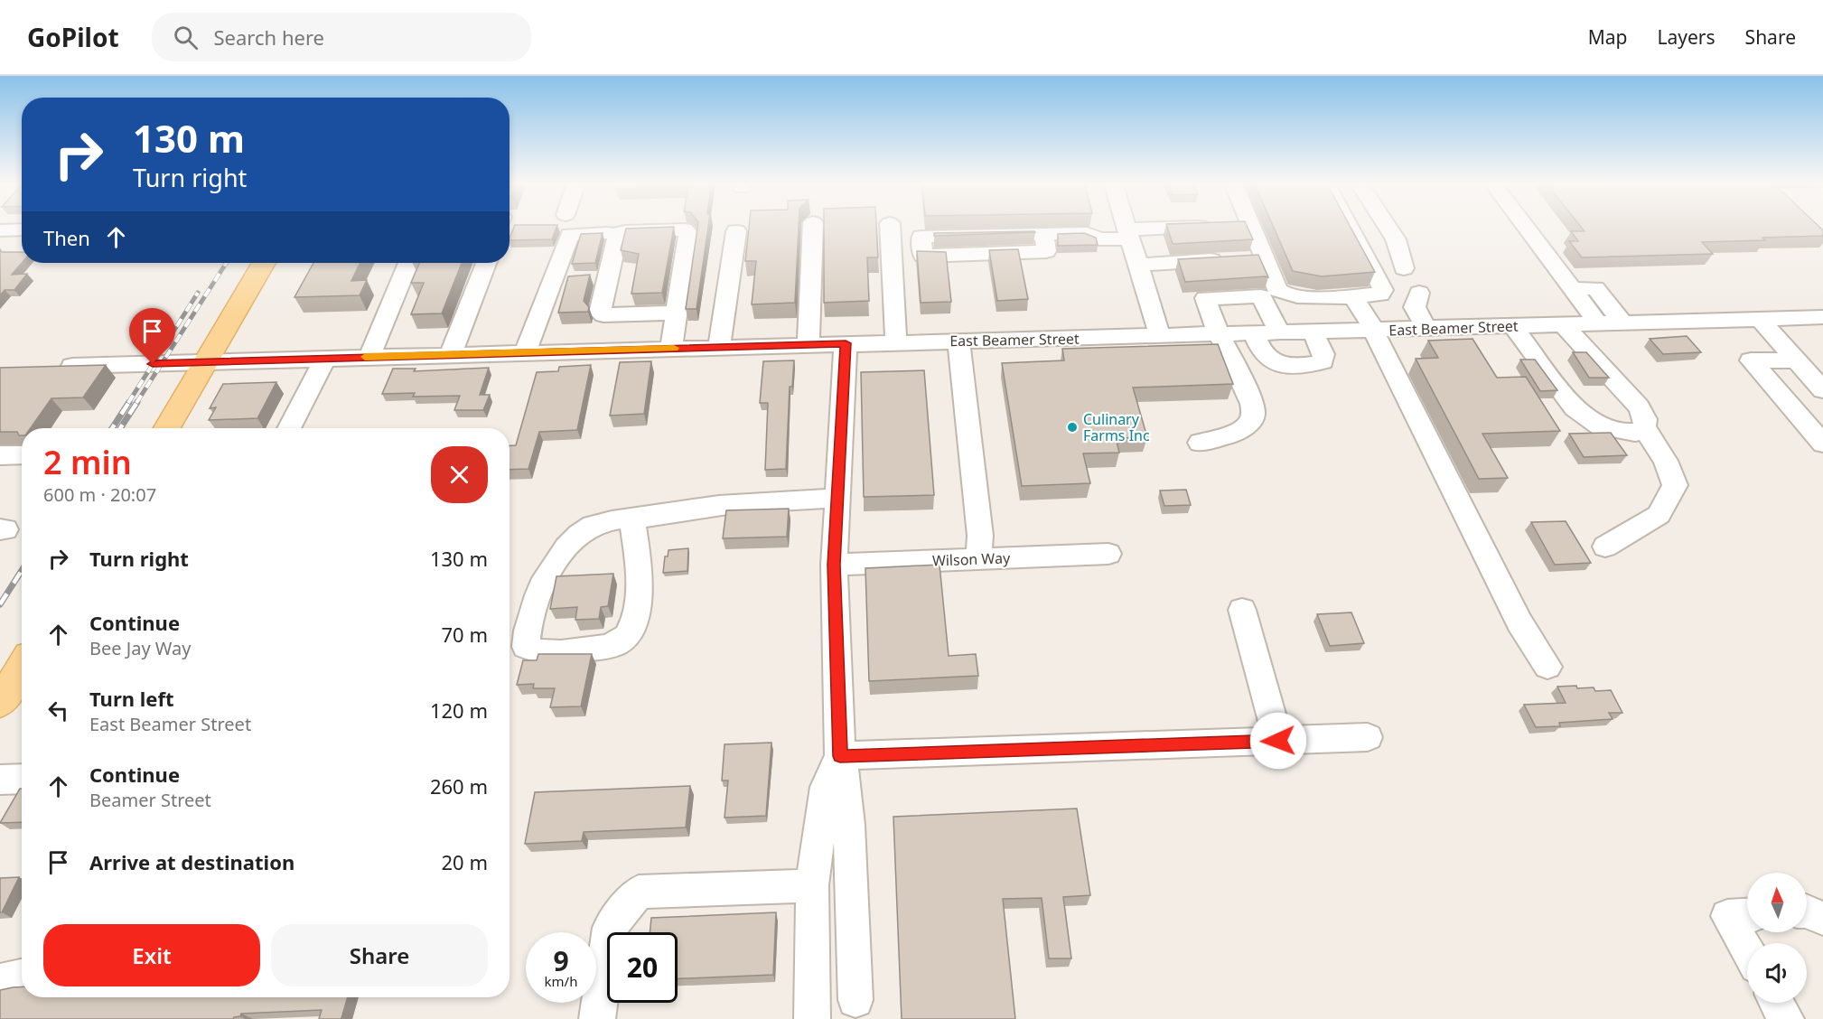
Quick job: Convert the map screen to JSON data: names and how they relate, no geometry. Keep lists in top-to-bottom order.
{
  "streets": {
    "street": ["East Beamer Street", "Wilson Way"]
  },
  "places": ["Culinary Farms Inc"],
  "north": "top",
  "page": {
    "header": "GoPilot",
    "search": "Search here",
    "nav": ["Map", "Layers", "Share"],
    "turn": ["130 m", "Turn right"],
    "then": "Then",
    "heading": ["2 min", "600 m · 20:07"],
    "list": [
      {
        "name": "Turn right",
        "value": "130 m"
      },
      {
        "name": "Continue",
        "note": "Bee Jay Way",
        "value": "70 m"
      },
      {
        "name": "Turn left",
        "note": "East Beamer Street",
        "value": "120 m"
      },
      {
        "name": "Continue",
        "note": "Beamer Street",
        "value": "260 m"
      },
      {
        "name": "Arrive at destination",
        "value": "20 m"
      }
    ],
    "buttons": ["Exit", "Share"],
    "speed": "9 km/h",
    "limit": "20"
  }
}
